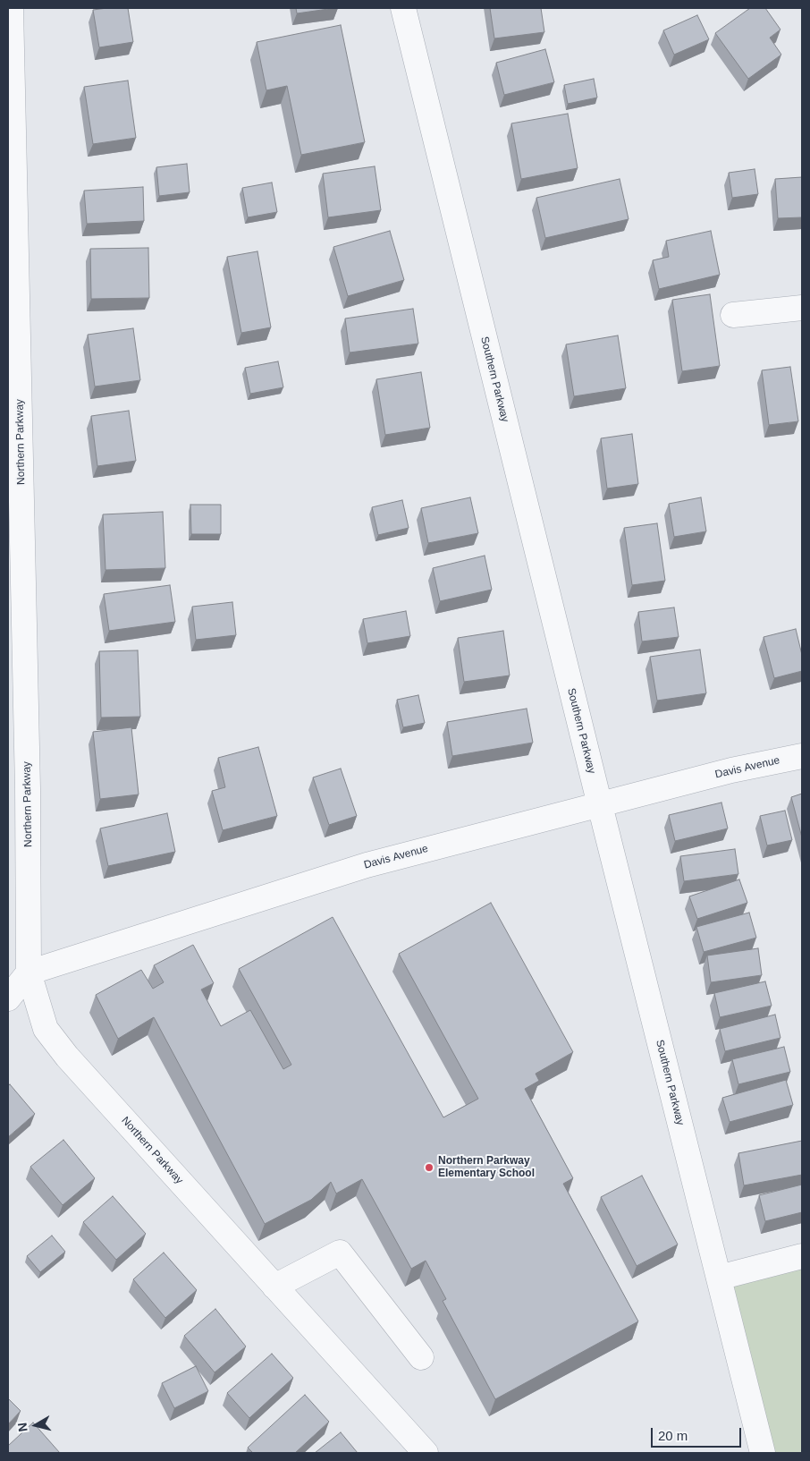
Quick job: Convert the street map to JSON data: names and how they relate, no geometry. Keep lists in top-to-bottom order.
{
  "streets": {
    "street": ["Southern Parkway", "Northern Parkway", "Davis Avenue"]
  },
  "crossings": [
    ["Southern Parkway", "Davis Avenue"],
    ["Northern Parkway", "Davis Avenue"]
  ],
  "places": ["Northern Parkway Elementary School"],
  "scale_bar": "20 m",
  "north": "left"
}
